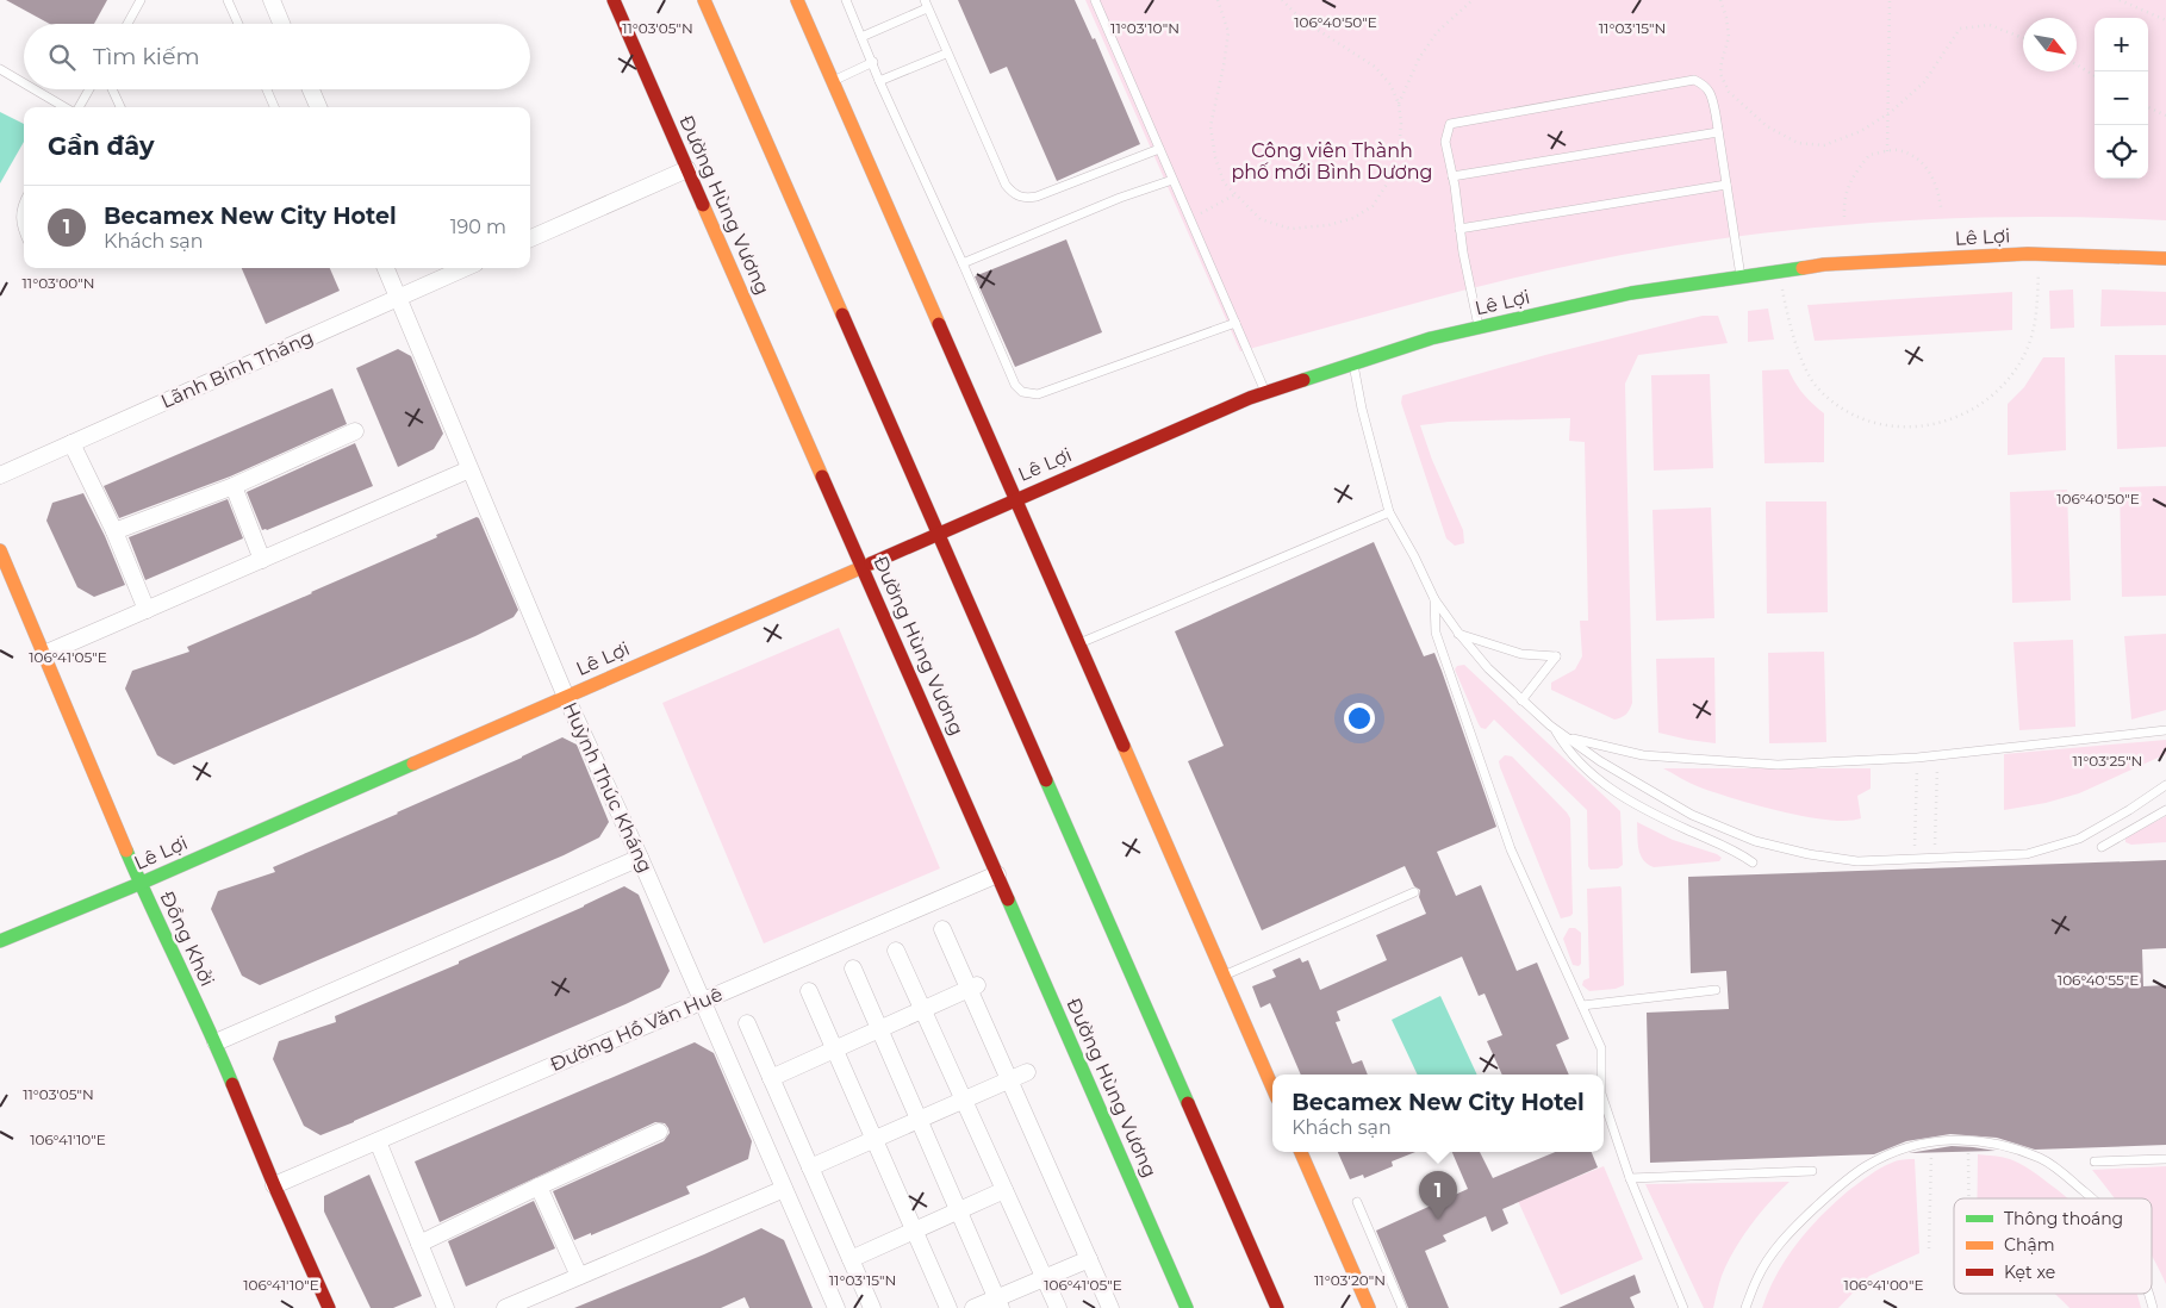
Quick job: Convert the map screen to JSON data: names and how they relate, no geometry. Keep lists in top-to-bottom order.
{
  "streets": {
    "main road": ["Đường Hùng Vương", "Lê Lợi", "Đồng Khởi"],
    "street": ["Lãnh Binh Thăng", "Huỳnh Thúc Kháng", "Đường Hồ Văn Huê"]
  },
  "crossings": [
    ["Đường Hùng Vương", "Lê Lợi"],
    ["Đường Hùng Vương", "Đường Hồ Văn Huê"],
    ["Lê Lợi", "Huỳnh Thúc Kháng"],
    ["Lê Lợi", "Đồng Khởi"],
    ["Lãnh Binh Thăng", "Huỳnh Thúc Kháng"],
    ["Huỳnh Thúc Kháng", "Đường Hồ Văn Huê"],
    ["Đồng Khởi", "Đường Hồ Văn Huê"]
  ],
  "parks": ["Công viên Thành phố mới Bình Dương"],
  "legend": ["Thông thoáng", "Chậm", "Kẹt xe"],
  "north": "bottom right",
  "page": {
    "map_buttons": ["+", "−"],
    "search": "Tìm kiếm",
    "heading": "Gần đây",
    "list": [
      {
        "mark": "1",
        "name": "Becamex New City Hotel",
        "note": "Khách sạn",
        "value": "190 m"
      }
    ],
    "popup": ["Becamex New City Hotel", "Khách sạn"],
    "pins": "1"
  },
  "coordinates": [
    "106°40'50\"E",
    "11°03'05\"N",
    "11°03'10\"N",
    "11°03'15\"N",
    "11°03'00\"N",
    "106°41'05\"E",
    "11°03'25\"N",
    "106°40'55\"E",
    "106°41'10\"E",
    "11°03'20\"N",
    "106°41'00\"E"
  ]
}
